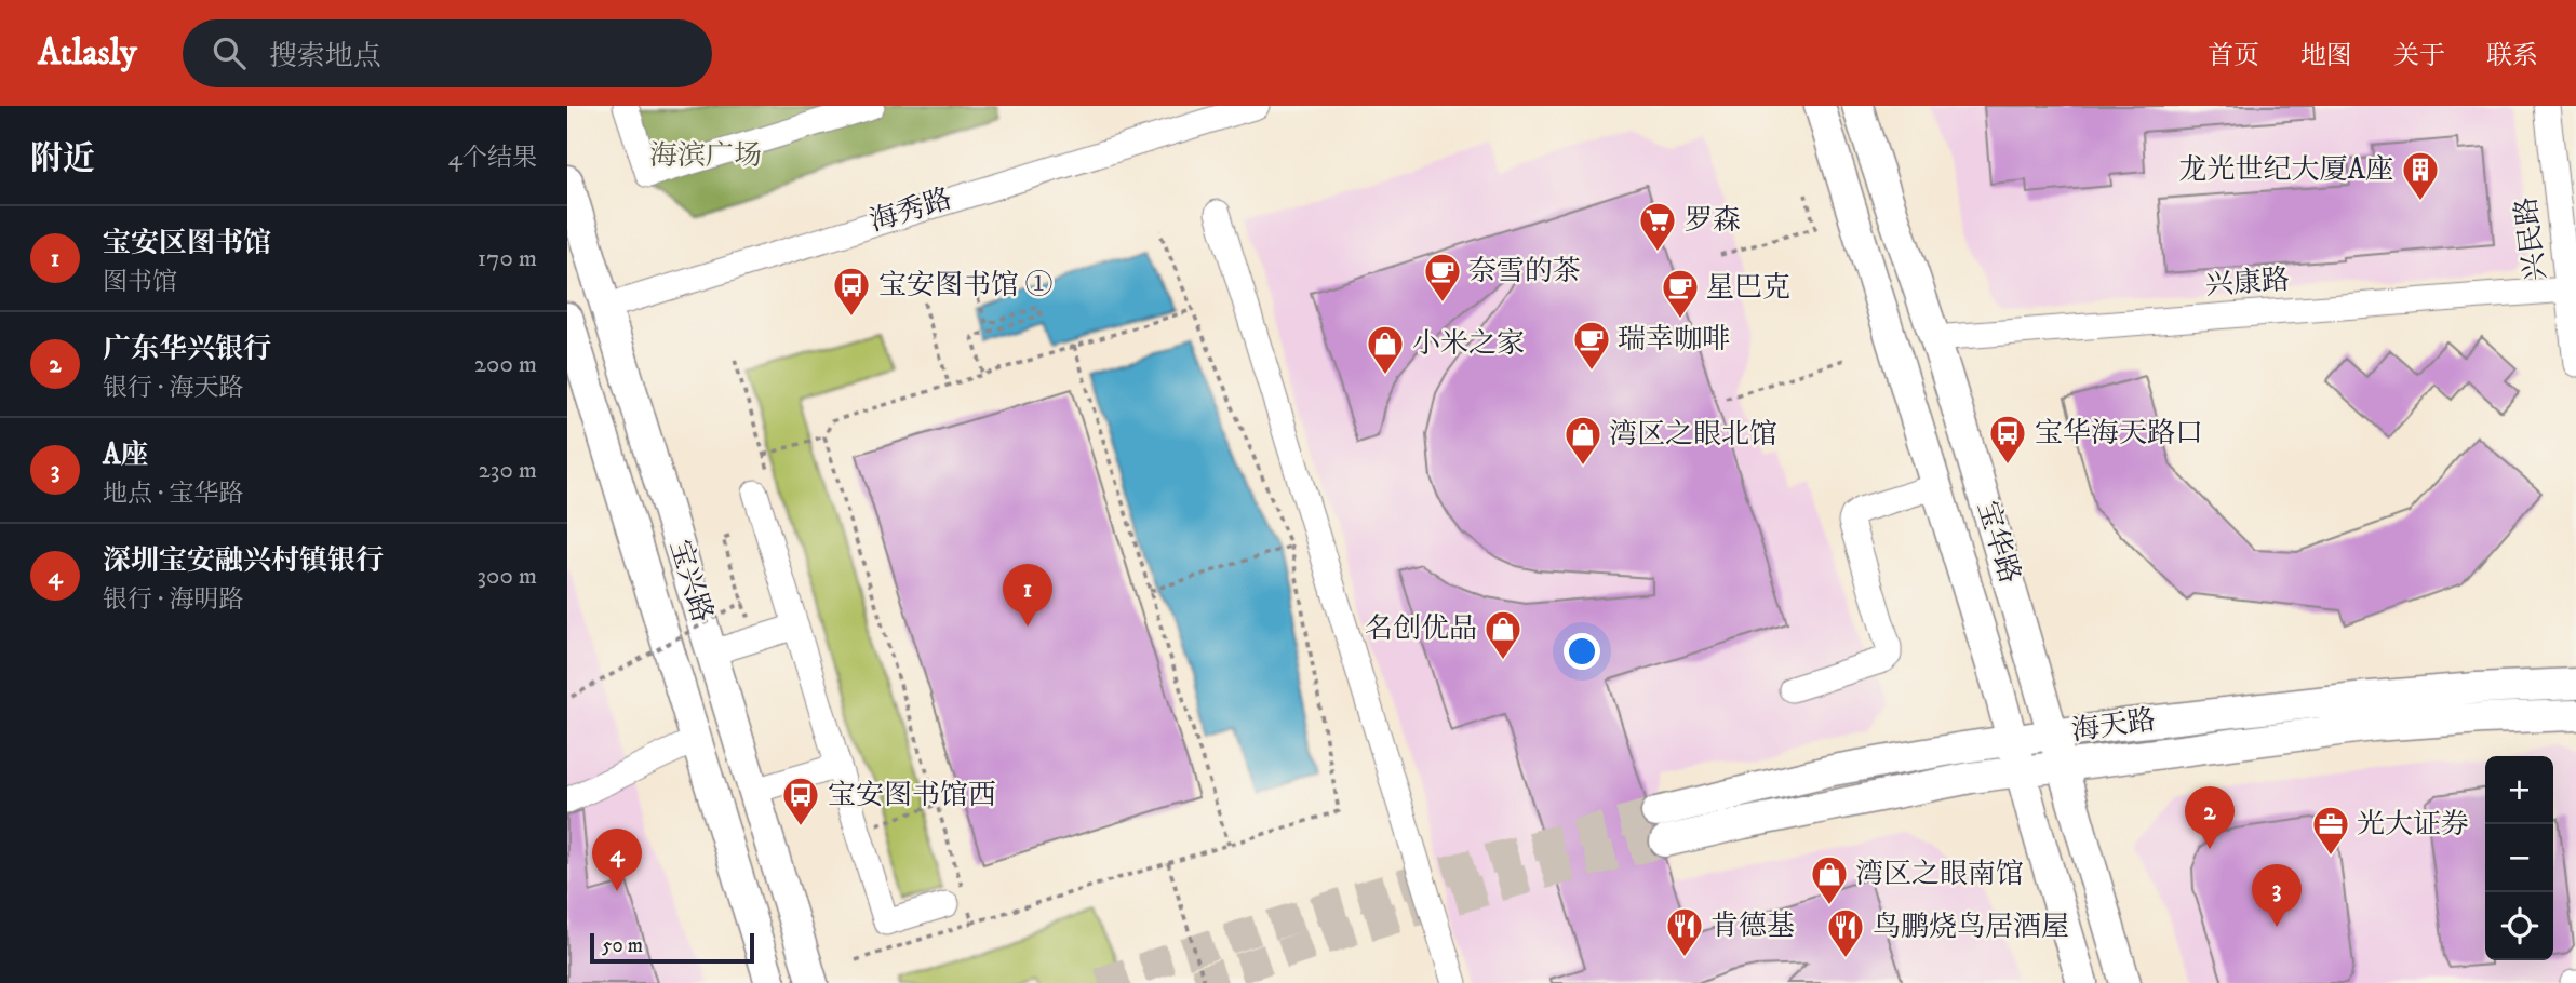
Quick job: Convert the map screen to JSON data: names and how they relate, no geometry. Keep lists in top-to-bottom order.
{
  "streets": {
    "main road": [
      "海秀路",
      "宝华路",
      "宝兴路",
      "海天路"
    ],
    "street": ["兴民路", "兴康路"]
  },
  "crossings": [
    ["海秀路", "宝兴路"],
    ["兴民路", "兴康路"],
    ["兴康路", "宝华路"],
    ["宝华路", "海天路"]
  ],
  "parks": ["海滨广场"],
  "places": {
    "building": ["龙光世纪大厦A座"],
    "supermarket": ["罗森"],
    "cafe": ["奈雪的茶", "星巴克", "瑞幸咖啡"],
    "bus stop": ["宝安图书馆 ①", "宝华海天路口", "宝安图书馆西"],
    "shop": [
      "小米之家",
      "湾区之眼北馆",
      "名创优品",
      "湾区之眼南馆"
    ],
    "office": ["光大证券"],
    "restaurant": ["肯德基", "鸟鹏烧鸟居酒屋"]
  },
  "scale_bar": "50 m",
  "page": {
    "header": "Atlasly",
    "search": "搜索地点",
    "nav": [
      "首页",
      "地图",
      "关于",
      "联系"
    ],
    "heading": ["附近", "4个结果"],
    "list": [
      {
        "mark": "1",
        "name": "宝安区图书馆",
        "note": "图书馆",
        "value": "170 m"
      },
      {
        "mark": "2",
        "name": "广东华兴银行",
        "note": "银行 · 海天路",
        "value": "200 m"
      },
      {
        "mark": "3",
        "name": "A座",
        "note": "地点 · 宝华路",
        "value": "230 m"
      },
      {
        "mark": "4",
        "name": "深圳宝安融兴村镇银行",
        "note": "银行 · 海明路",
        "value": "300 m"
      }
    ],
    "pins": [
      "1",
      "2",
      "4",
      "3"
    ],
    "map_buttons": ["+", "−"],
    "scale": "50 m"
  }
}
